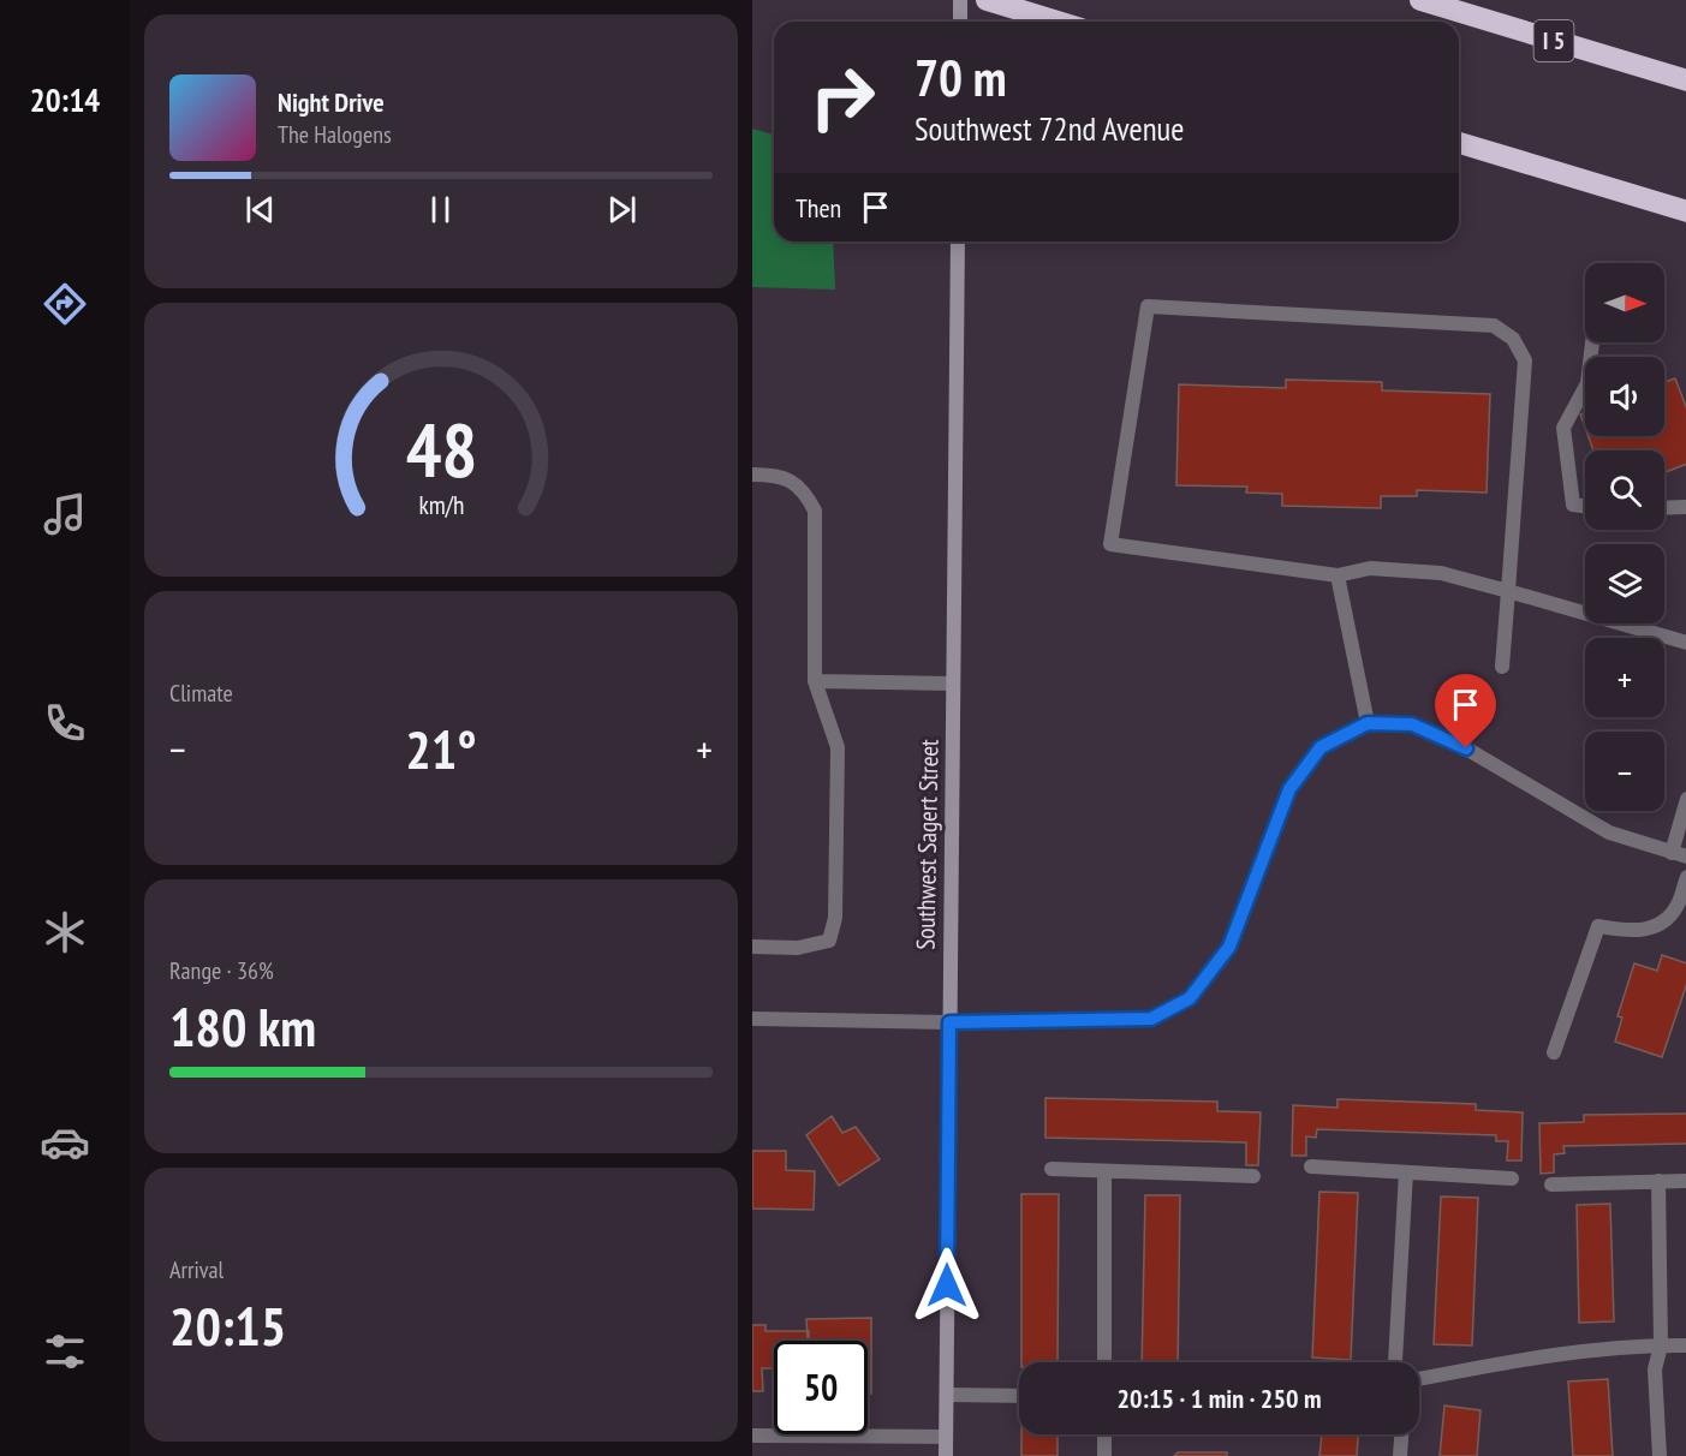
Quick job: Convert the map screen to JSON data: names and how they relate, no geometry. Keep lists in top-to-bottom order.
{
  "streets": {
    "highway": ["I 5"],
    "main road": ["Southwest Sagert Street"]
  },
  "north": "right",
  "page": {
    "tabs": "20:14",
    "turn": ["70 m", "Southwest 72nd Avenue"],
    "song": ["Night Drive", "The Halogens"],
    "then": "Then",
    "map_buttons": ["+", "−"],
    "tile": [
      "Climate",
      ["Range · 36%", "180 km"],
      ["Arrival", "20:15"]
    ],
    "heat": ["−", "21°", "+"],
    "limit": "50",
    "trip": "20:15 · 1 min · 250 m",
    "gauge": ["48", "km/h"]
  }
}
